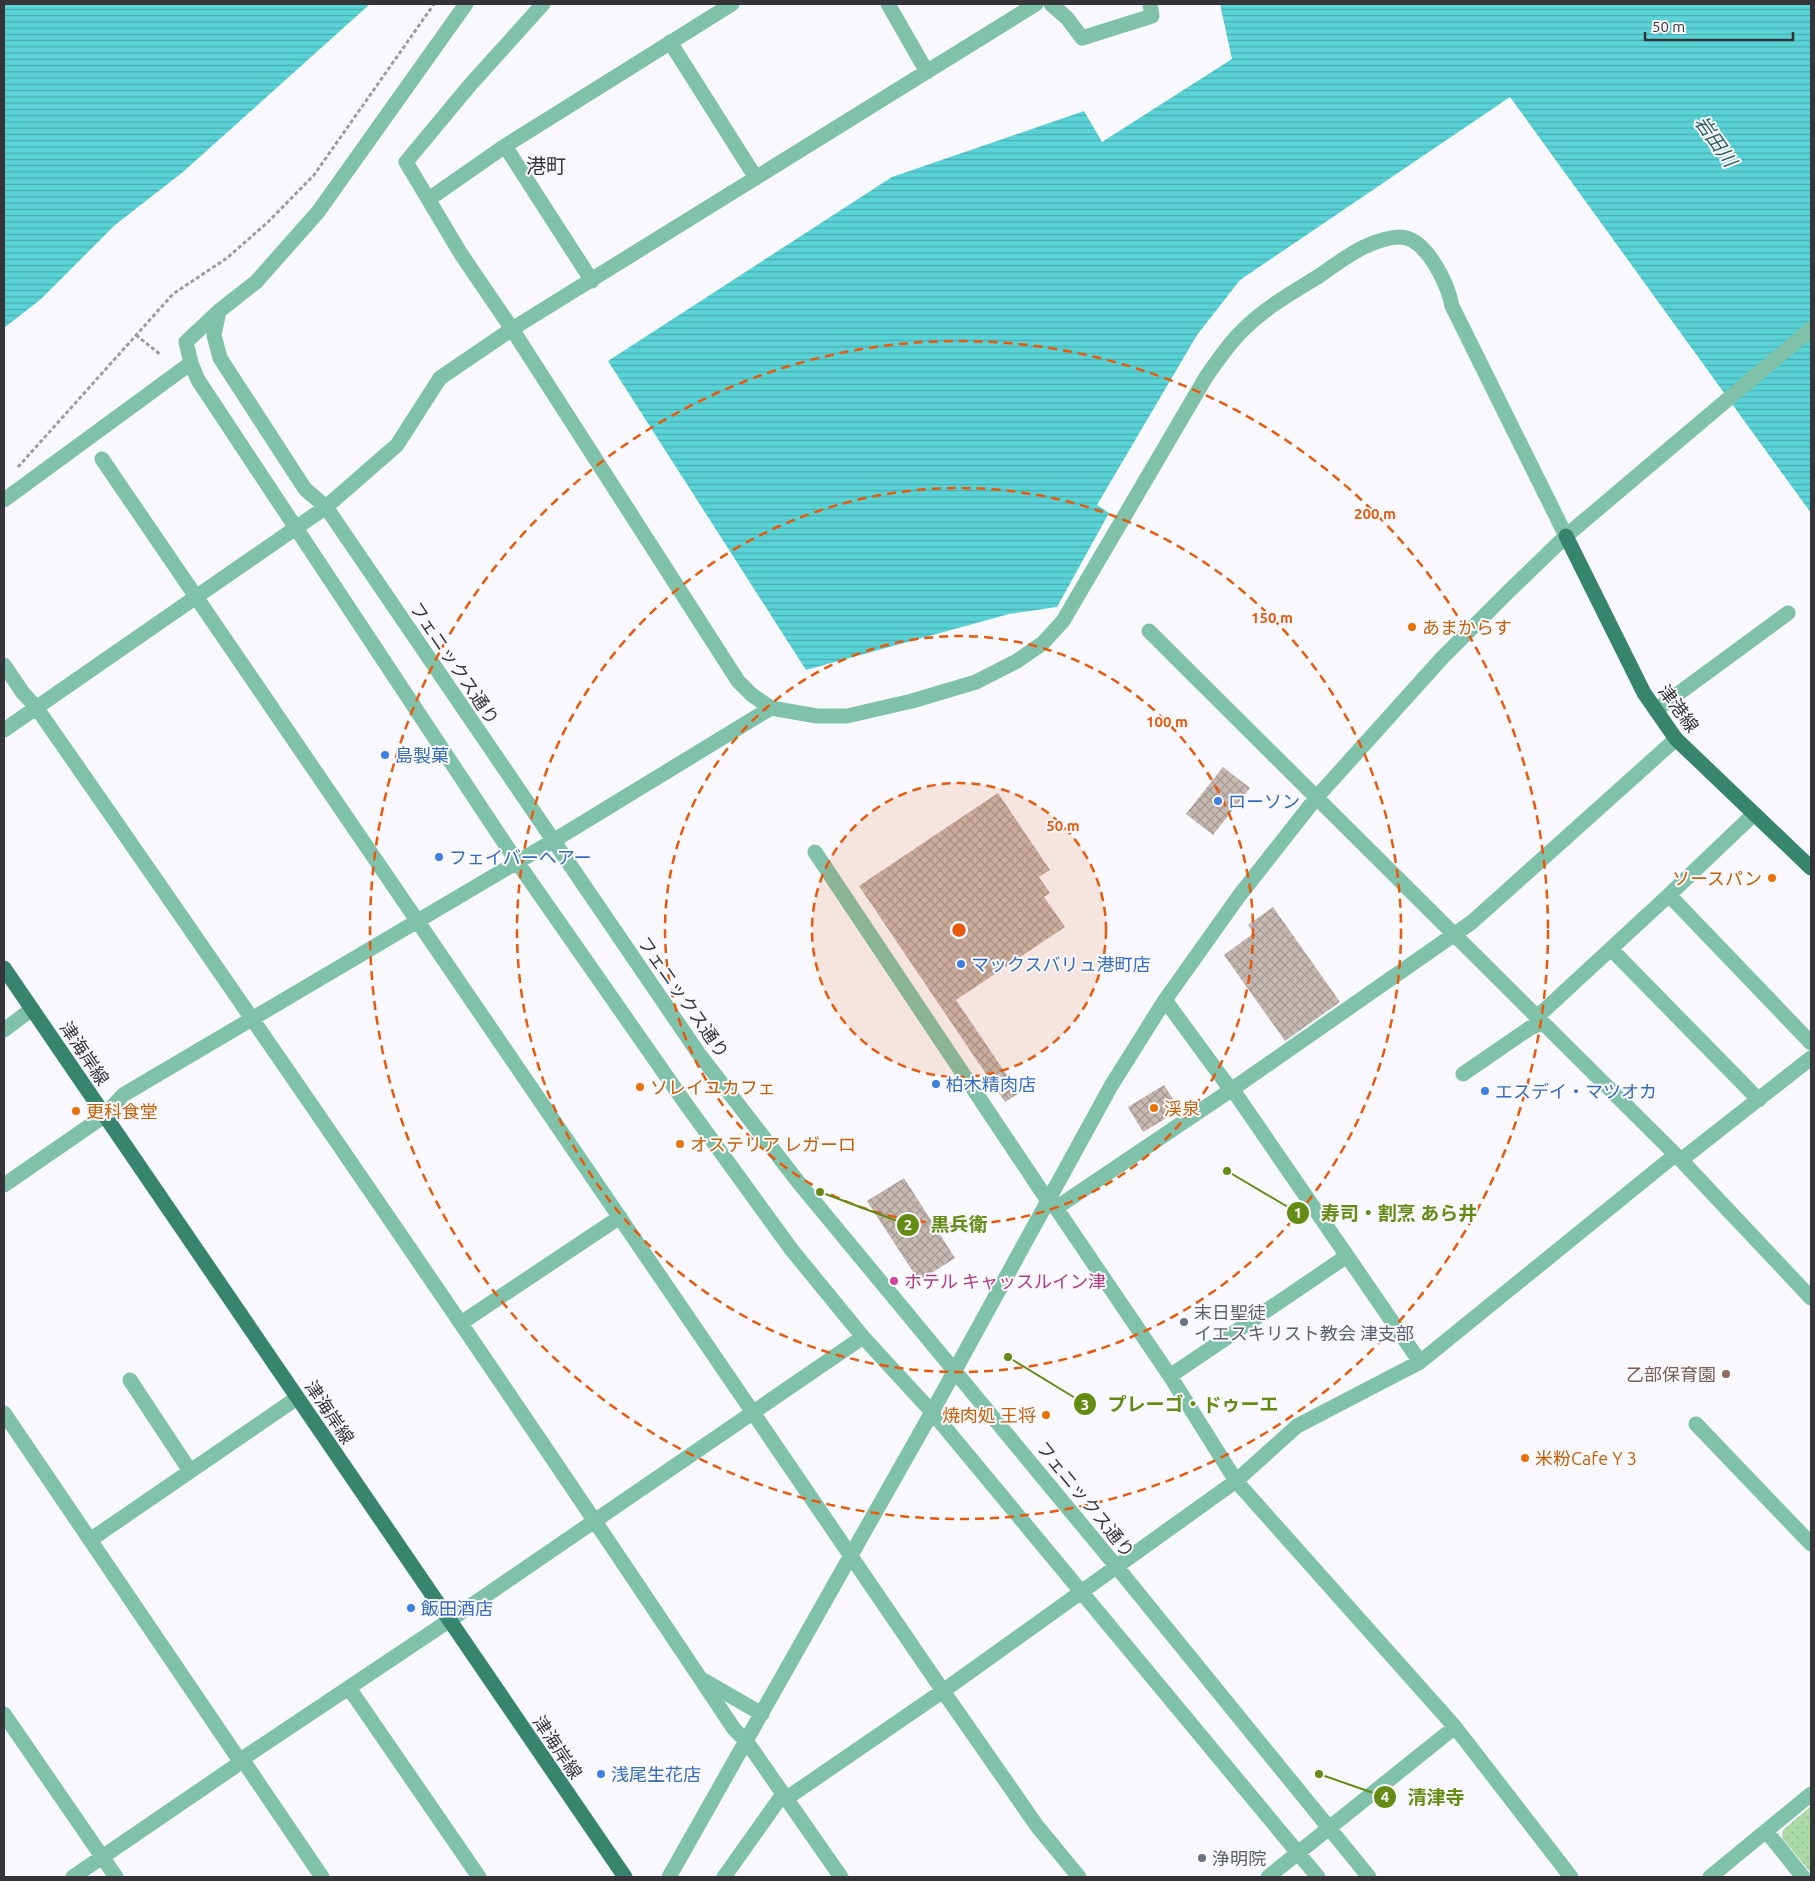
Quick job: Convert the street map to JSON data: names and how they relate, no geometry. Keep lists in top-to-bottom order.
{
  "streets": {
    "main road": ["津港線", "津海岸線"],
    "street": ["フェニックス通り"]
  },
  "districts": ["港町"],
  "water": ["岩田川"],
  "places": [
    "あまからす",
    "島製菓",
    "ローソン",
    "フェイバーヘアー",
    "ソースパン",
    "マックスバリュ港町店",
    "柏木精肉店",
    "ソレイユカフェ",
    "エスデイ・マツオカ",
    "渓泉",
    "更科食堂",
    "オステリア レガーロ",
    "寿司・割烹 あら井",
    "黒兵衛",
    "ホテル キャッスルイン津",
    "末日聖徒 イエスキリスト教会 津支部",
    "プレーゴ・ドゥーエ",
    "乙部保育園",
    "焼肉処 王将",
    "米粉Cafe Y 3",
    "飯田酒店",
    "浅尾生花店",
    "清津寺",
    "浄明院"
  ],
  "scale_bar": "50 m",
  "rings": [
    "200 m",
    "150 m",
    "100 m",
    "50 m"
  ]
}
